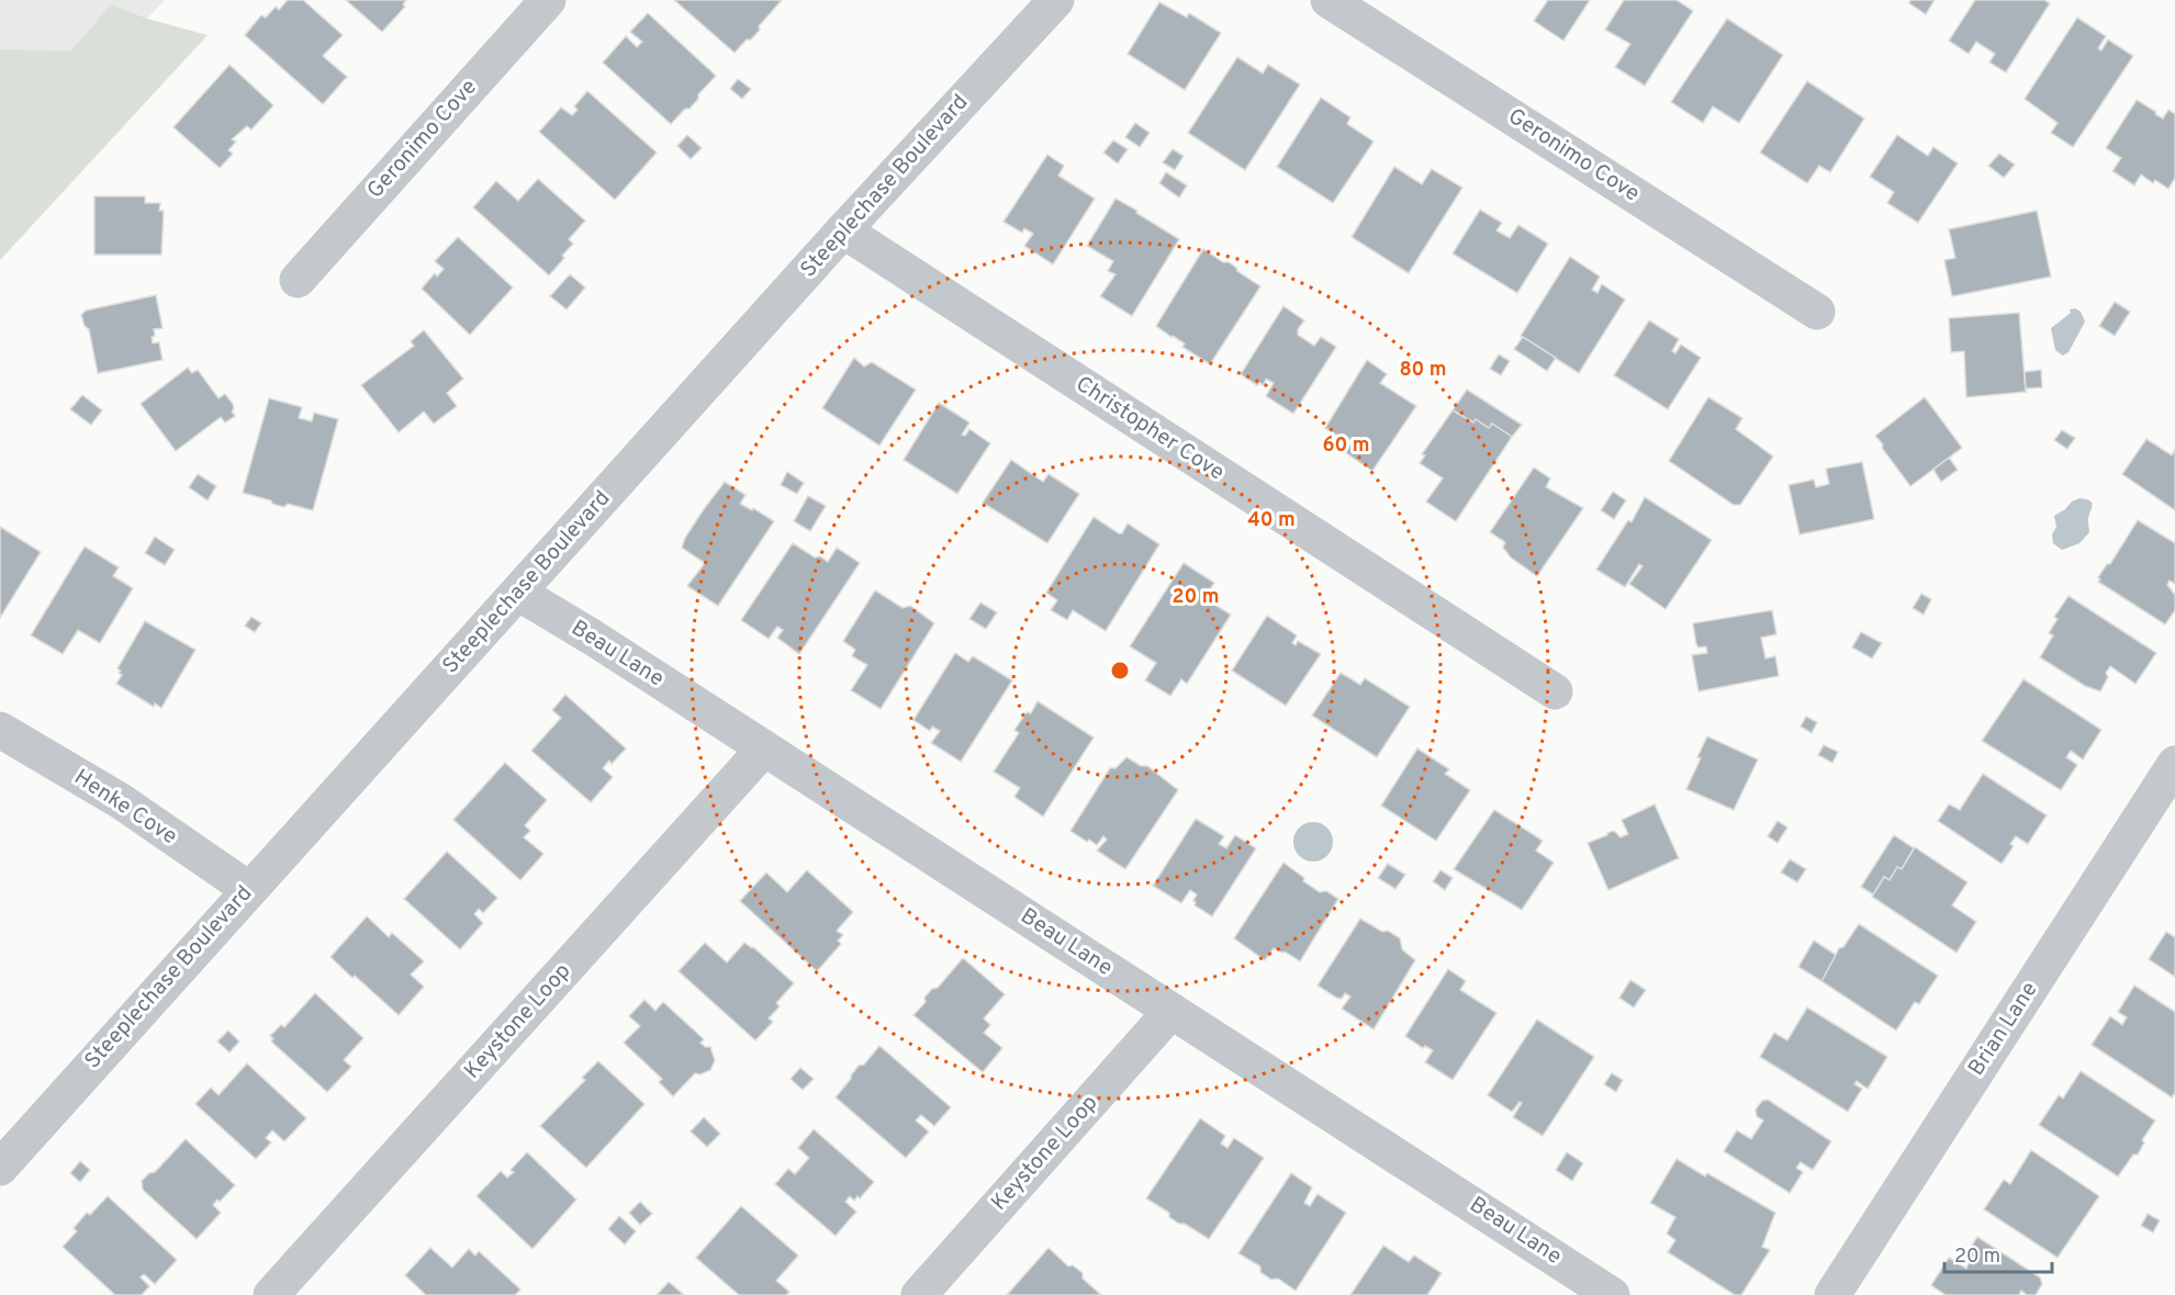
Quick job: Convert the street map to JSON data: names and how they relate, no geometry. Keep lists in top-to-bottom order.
{
  "streets": {
    "street": [
      "Geronimo Cove",
      "Steeplechase Boulevard",
      "Christopher Cove",
      "Beau Lane",
      "Henke Cove",
      "Keystone Loop",
      "Brian Lane"
    ]
  },
  "crossings": [
    ["Steeplechase Boulevard", "Christopher Cove"],
    ["Steeplechase Boulevard", "Beau Lane"],
    ["Steeplechase Boulevard", "Henke Cove"],
    ["Beau Lane", "Keystone Loop"]
  ],
  "scale_bar": "20 m",
  "rings": [
    "80 m",
    "60 m",
    "40 m",
    "20 m"
  ]
}
